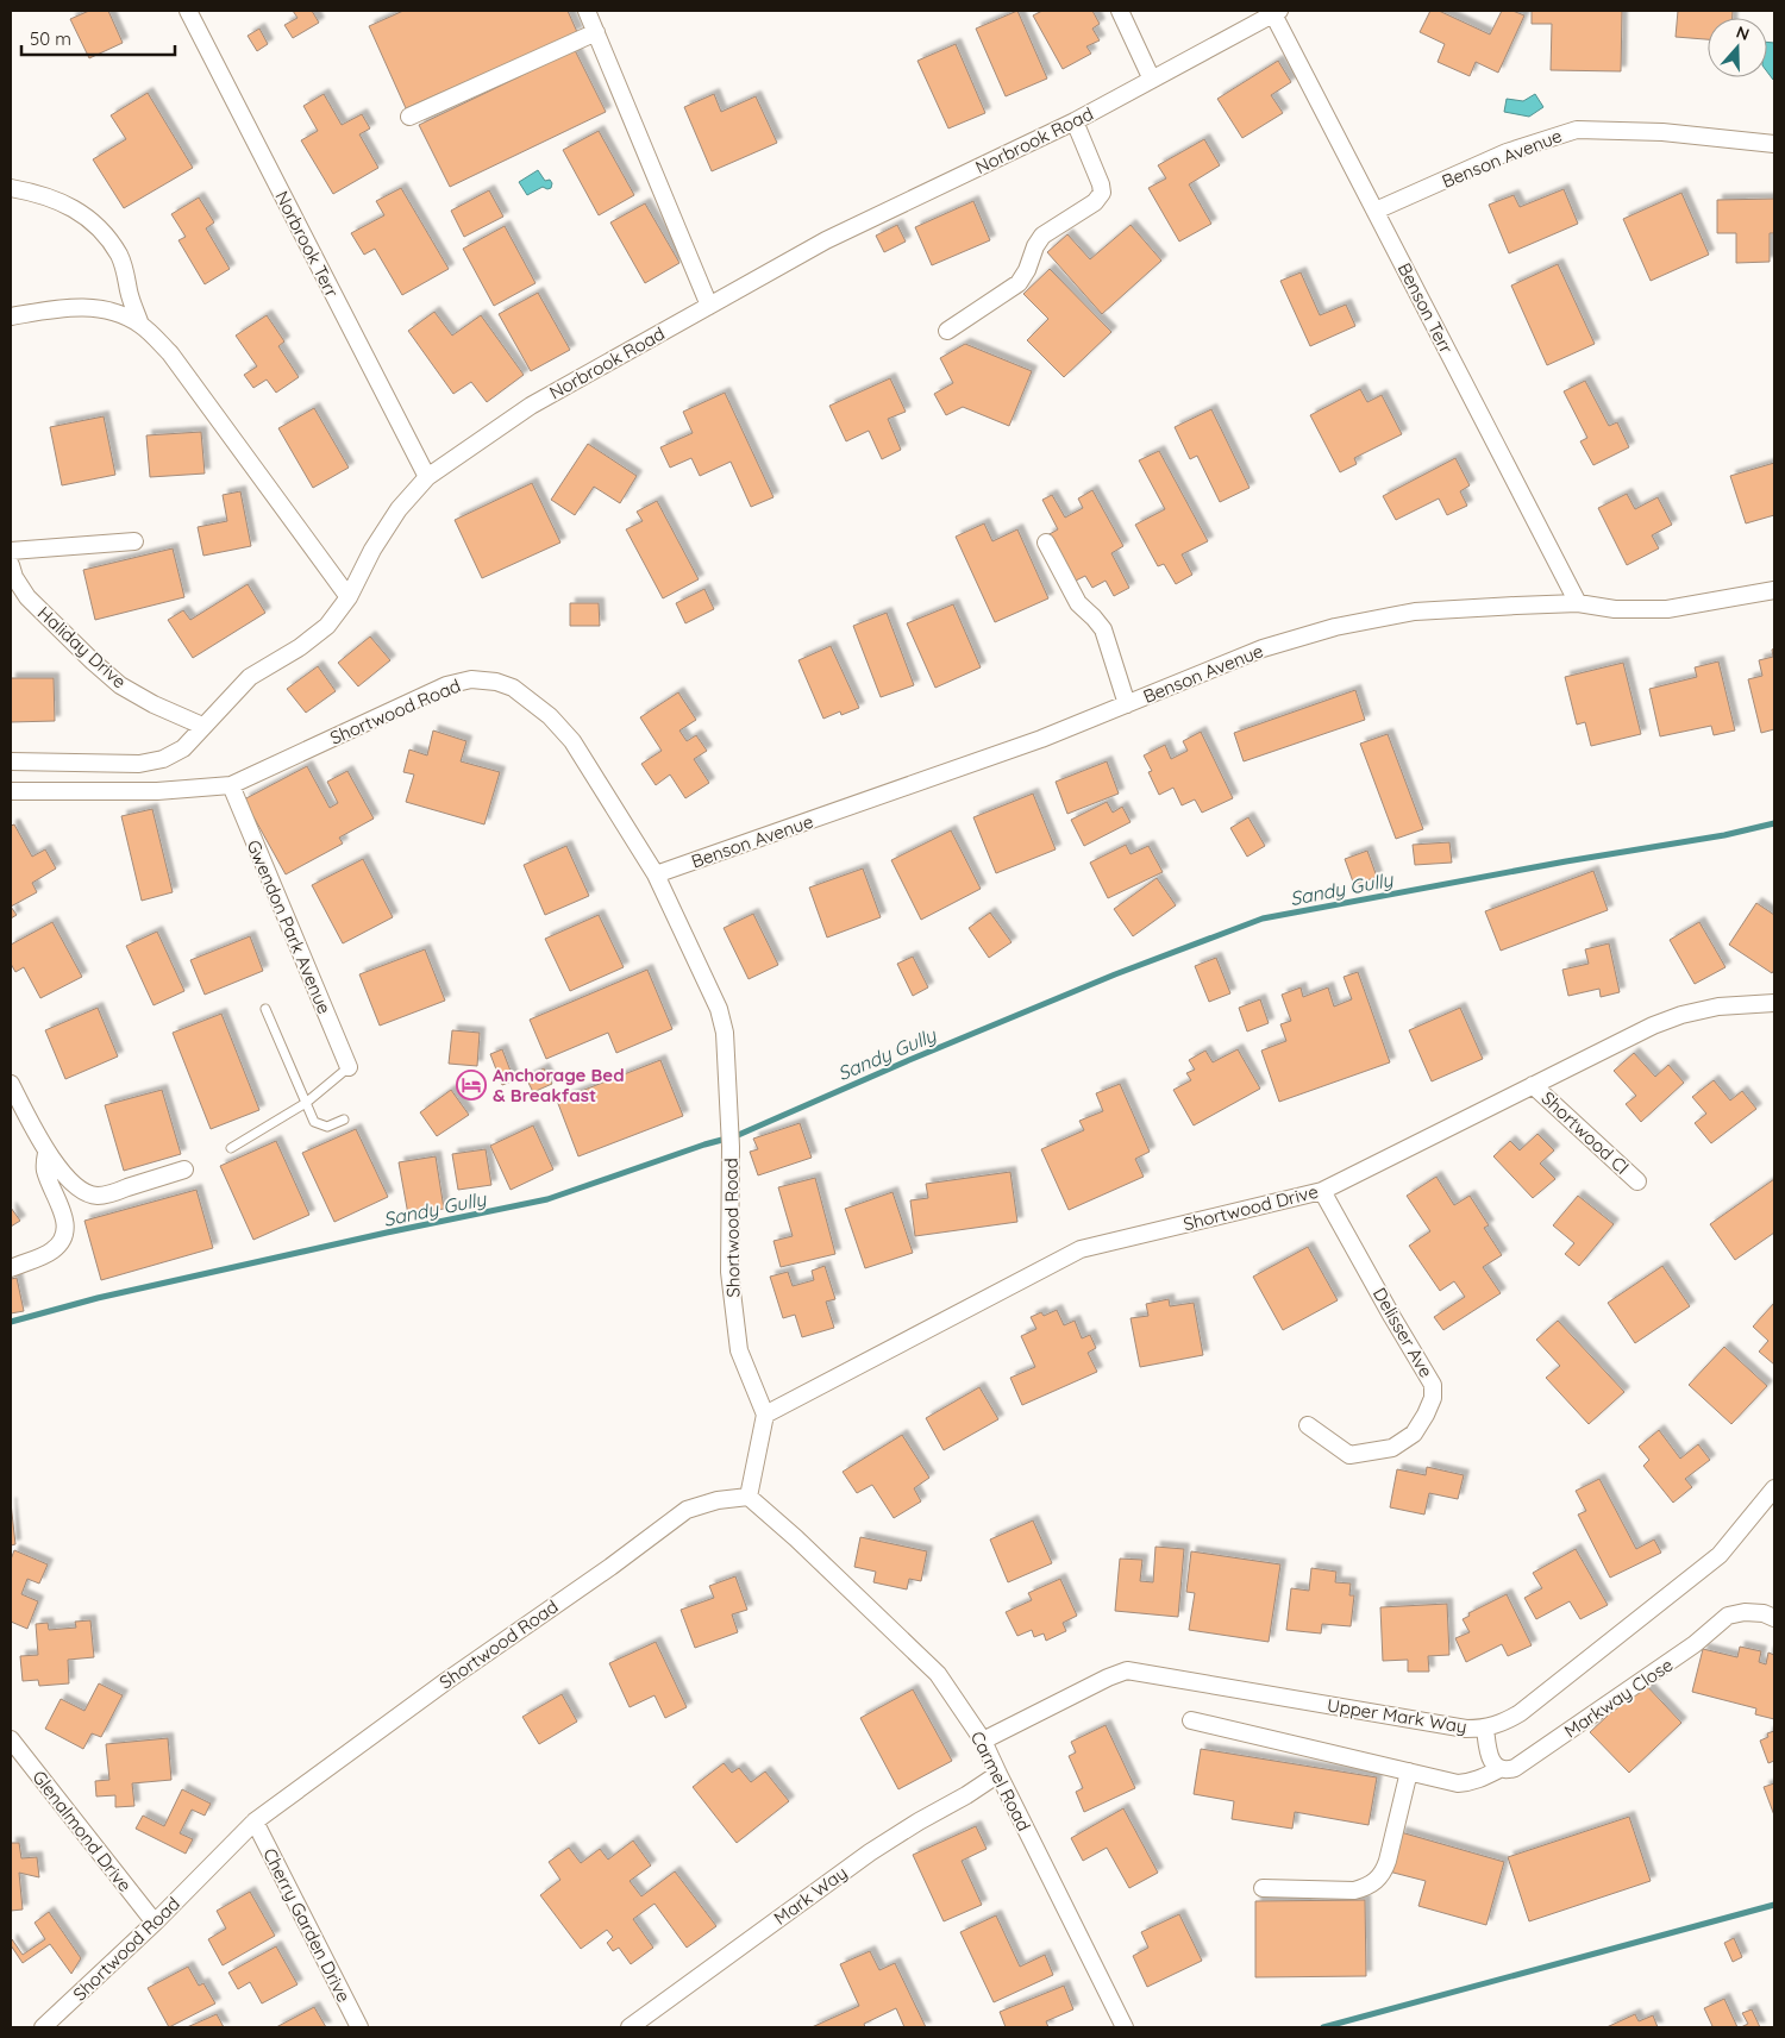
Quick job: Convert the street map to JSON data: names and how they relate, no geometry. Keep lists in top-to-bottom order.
{
  "streets": {
    "street": [
      "Norbrook Road",
      "Benson Avenue",
      "Norbrook Terr",
      "Benson Terr",
      "Haliday Drive",
      "Shortwood Road",
      "Gwendon Park Avenue",
      "Shortwood Cl",
      "Shortwood Drive",
      "Delisser Ave",
      "Markway Close",
      "Upper Mark Way",
      "Carmel Road",
      "Glenalmond Drive",
      "Mark Way",
      "Cherry Garden Drive"
    ]
  },
  "crossings": [
    ["Norbrook Road", "Norbrook Terr"],
    ["Norbrook Road", "Benson Terr"],
    ["Norbrook Road", "Haliday Drive"],
    ["Benson Avenue", "Benson Terr"],
    ["Benson Avenue", "Shortwood Road"],
    ["Shortwood Road", "Gwendon Park Avenue"],
    ["Shortwood Road", "Shortwood Drive"],
    ["Shortwood Road", "Carmel Road"],
    ["Shortwood Road", "Glenalmond Drive"],
    ["Shortwood Road", "Cherry Garden Drive"],
    ["Shortwood Cl", "Shortwood Drive"],
    ["Shortwood Drive", "Delisser Ave"],
    ["Upper Mark Way", "Carmel Road"],
    ["Carmel Road", "Mark Way"]
  ],
  "water": ["Sandy Gully"],
  "places": {
    "hotel": ["Anchorage Bed & Breakfast"]
  },
  "scale_bar": "50 m",
  "north": "top"
}
